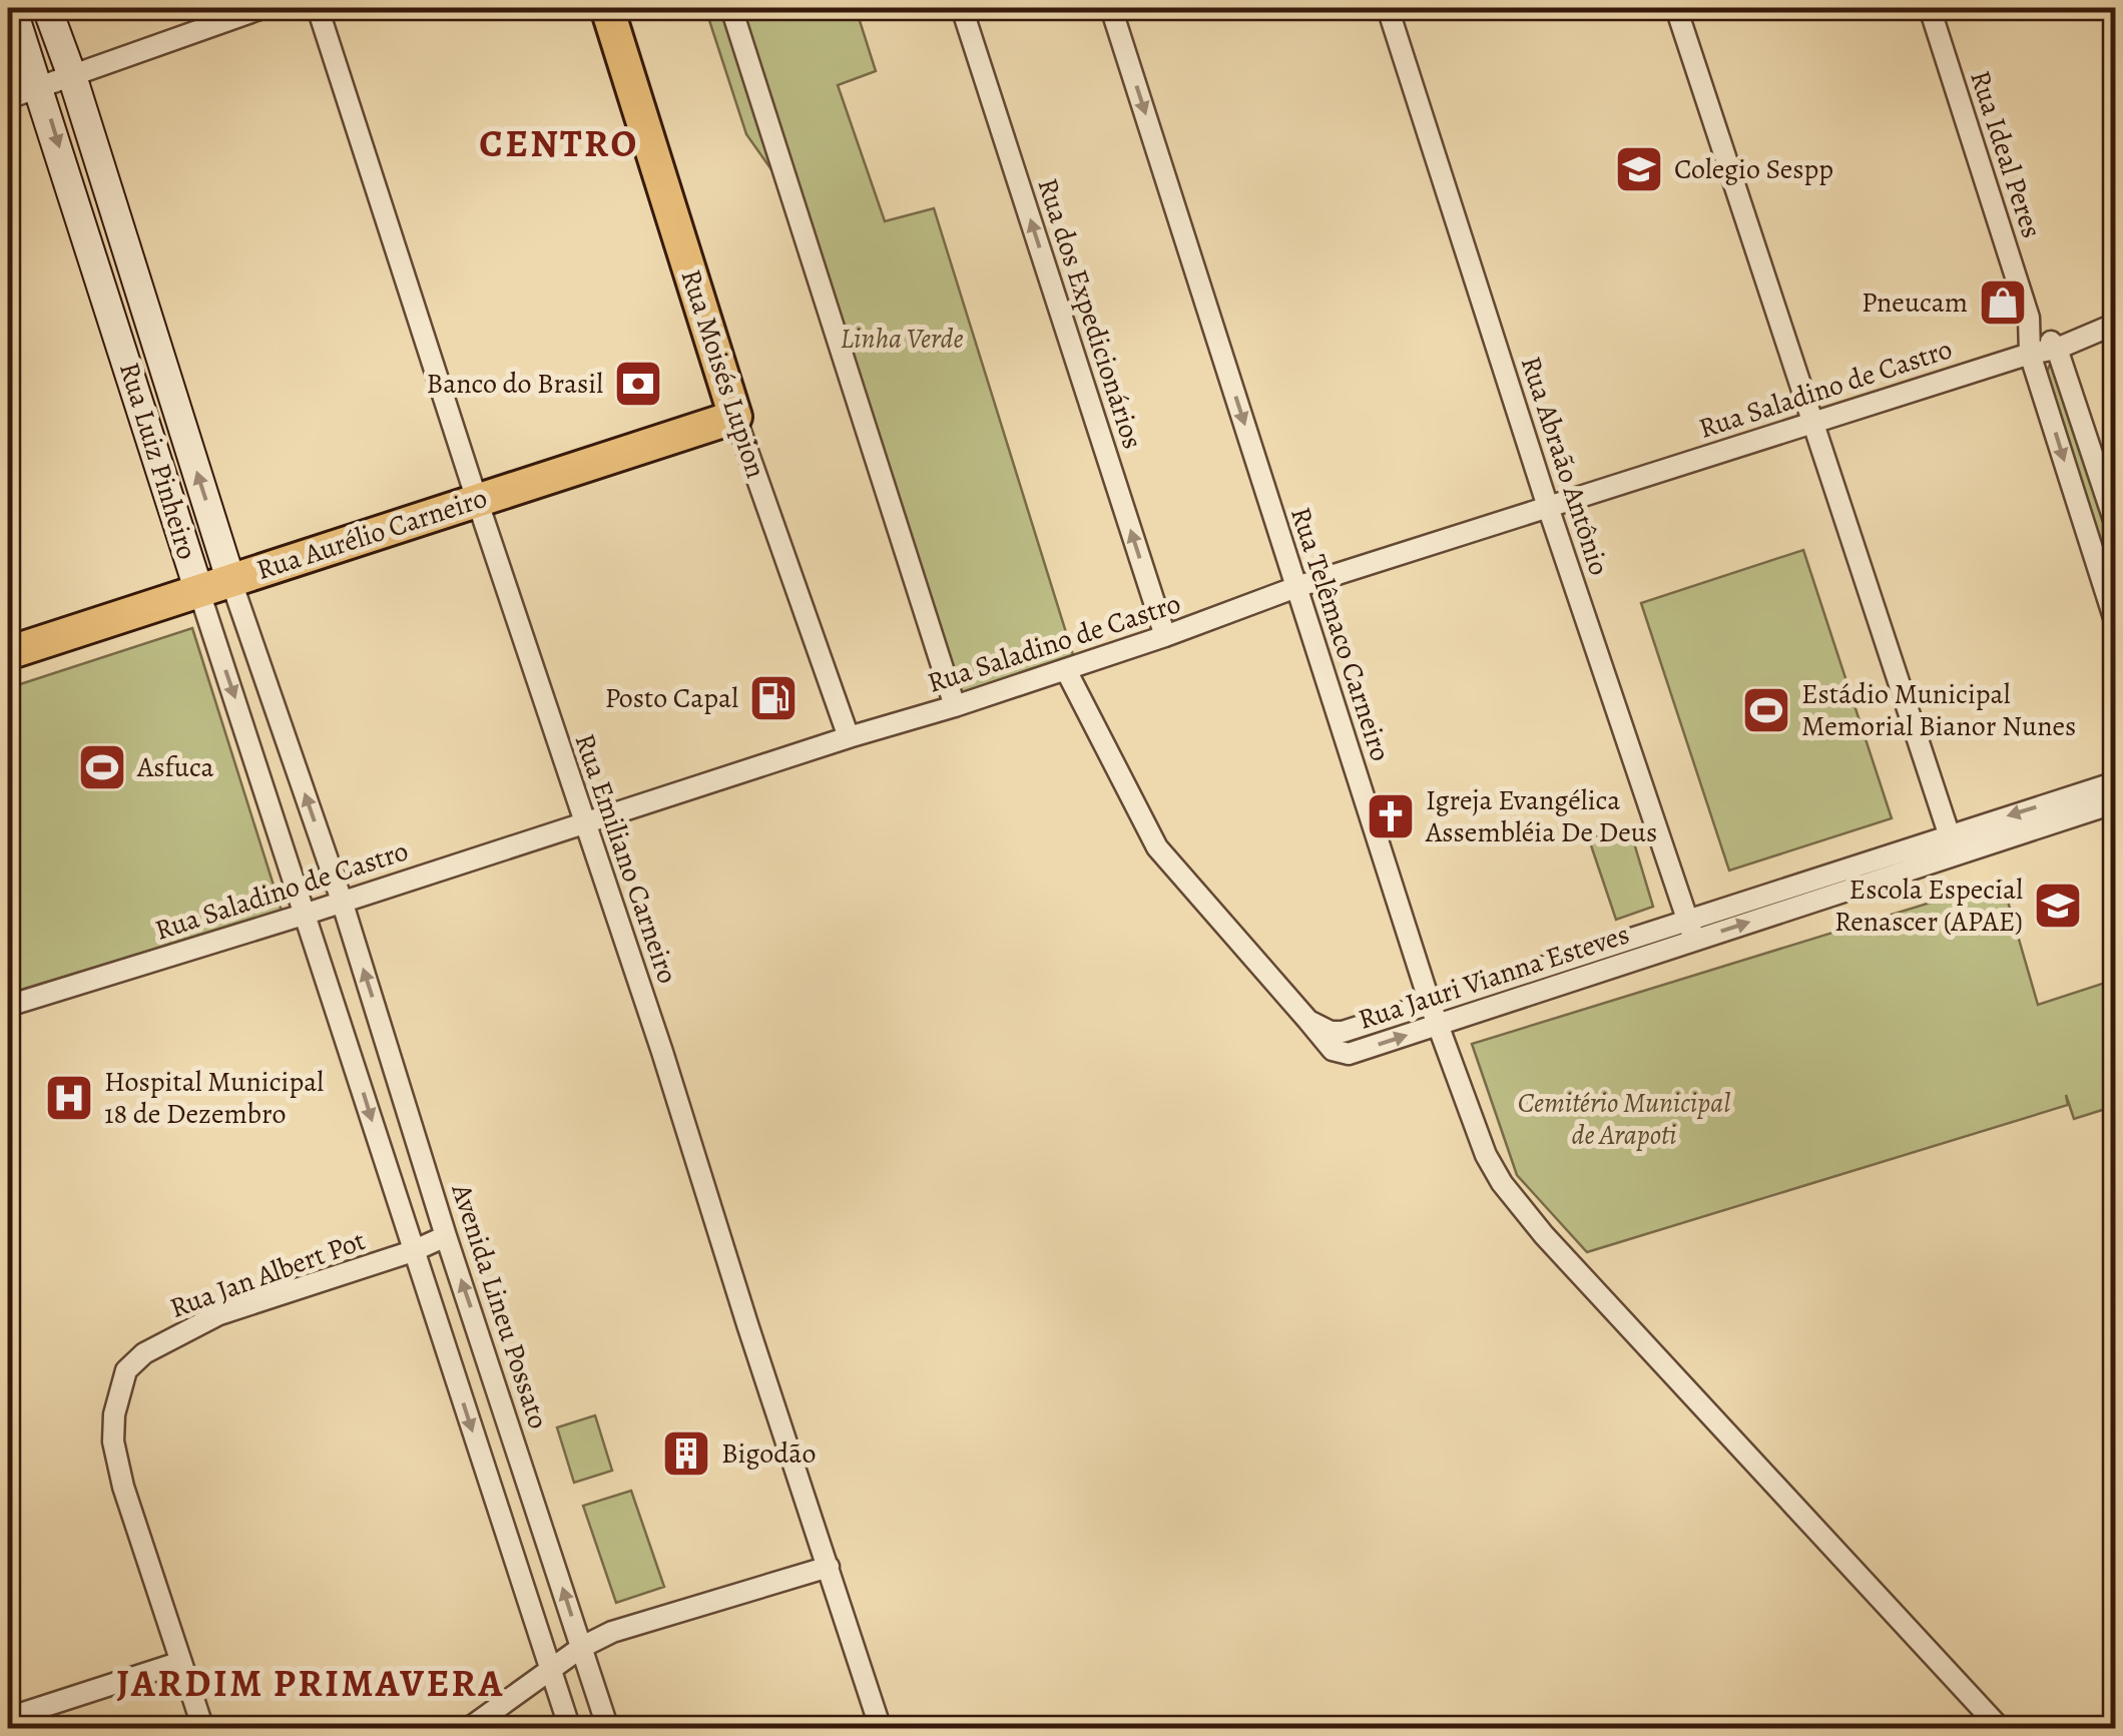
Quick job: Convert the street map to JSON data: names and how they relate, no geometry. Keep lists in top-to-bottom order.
{
  "streets": {
    "main road": ["Rua Moisés Lupion", "Rua Aurélio Carneiro"],
    "street": [
      "Rua Ideal Peres",
      "Rua dos Expedicionários",
      "Rua Saladino de Castro",
      "Rua Luiz Pinheiro",
      "Rua Abraão Antônio",
      "Rua Telêmaco Carneiro",
      "Rua Emiliano Carneiro",
      "Rua Jauri Vianna Esteves",
      "Rua Jan Albert Pot",
      "Avenida Lineu Possato"
    ]
  },
  "crossings": [
    ["Rua Ideal Peres", "Rua Saladino de Castro"],
    ["Rua dos Expedicionários", "Rua Saladino de Castro"],
    ["Rua Moisés Lupion", "Rua Saladino de Castro"],
    ["Rua Moisés Lupion", "Rua Aurélio Carneiro"],
    ["Rua Saladino de Castro", "Rua Luiz Pinheiro"],
    ["Rua Saladino de Castro", "Rua Abraão Antônio"],
    ["Rua Saladino de Castro", "Rua Telêmaco Carneiro"],
    ["Rua Saladino de Castro", "Rua Emiliano Carneiro"],
    ["Rua Saladino de Castro", "Avenida Lineu Possato"],
    ["Rua Luiz Pinheiro", "Rua Aurélio Carneiro"],
    ["Rua Luiz Pinheiro", "Avenida Lineu Possato"],
    ["Rua Abraão Antônio", "Rua Jauri Vianna Esteves"],
    ["Rua Aurélio Carneiro", "Rua Emiliano Carneiro"],
    ["Rua Telêmaco Carneiro", "Rua Jauri Vianna Esteves"],
    ["Rua Jan Albert Pot", "Avenida Lineu Possato"]
  ],
  "one_way": ["Rua dos Expedicionários"],
  "districts": ["CENTRO", "JARDIM PRIMAVERA"],
  "parks": ["Linha Verde", "Cemitério Municipal de Arapoti"],
  "places": {
    "school or university": ["Colegio Sespp", "Escola Especial Renascer (APAE)"],
    "shop": ["Pneucam"],
    "bank": ["Banco do Brasil"],
    "fuel station": ["Posto Capal"],
    "sports": ["Estádio Municipal Memorial Bianor Nunes", "Asfuca"],
    "church": ["Igreja Evangélica Assembléia De Deus"],
    "hospital": ["Hospital Municipal 18 de Dezembro"],
    "building": ["Bigodão"]
  }
}
